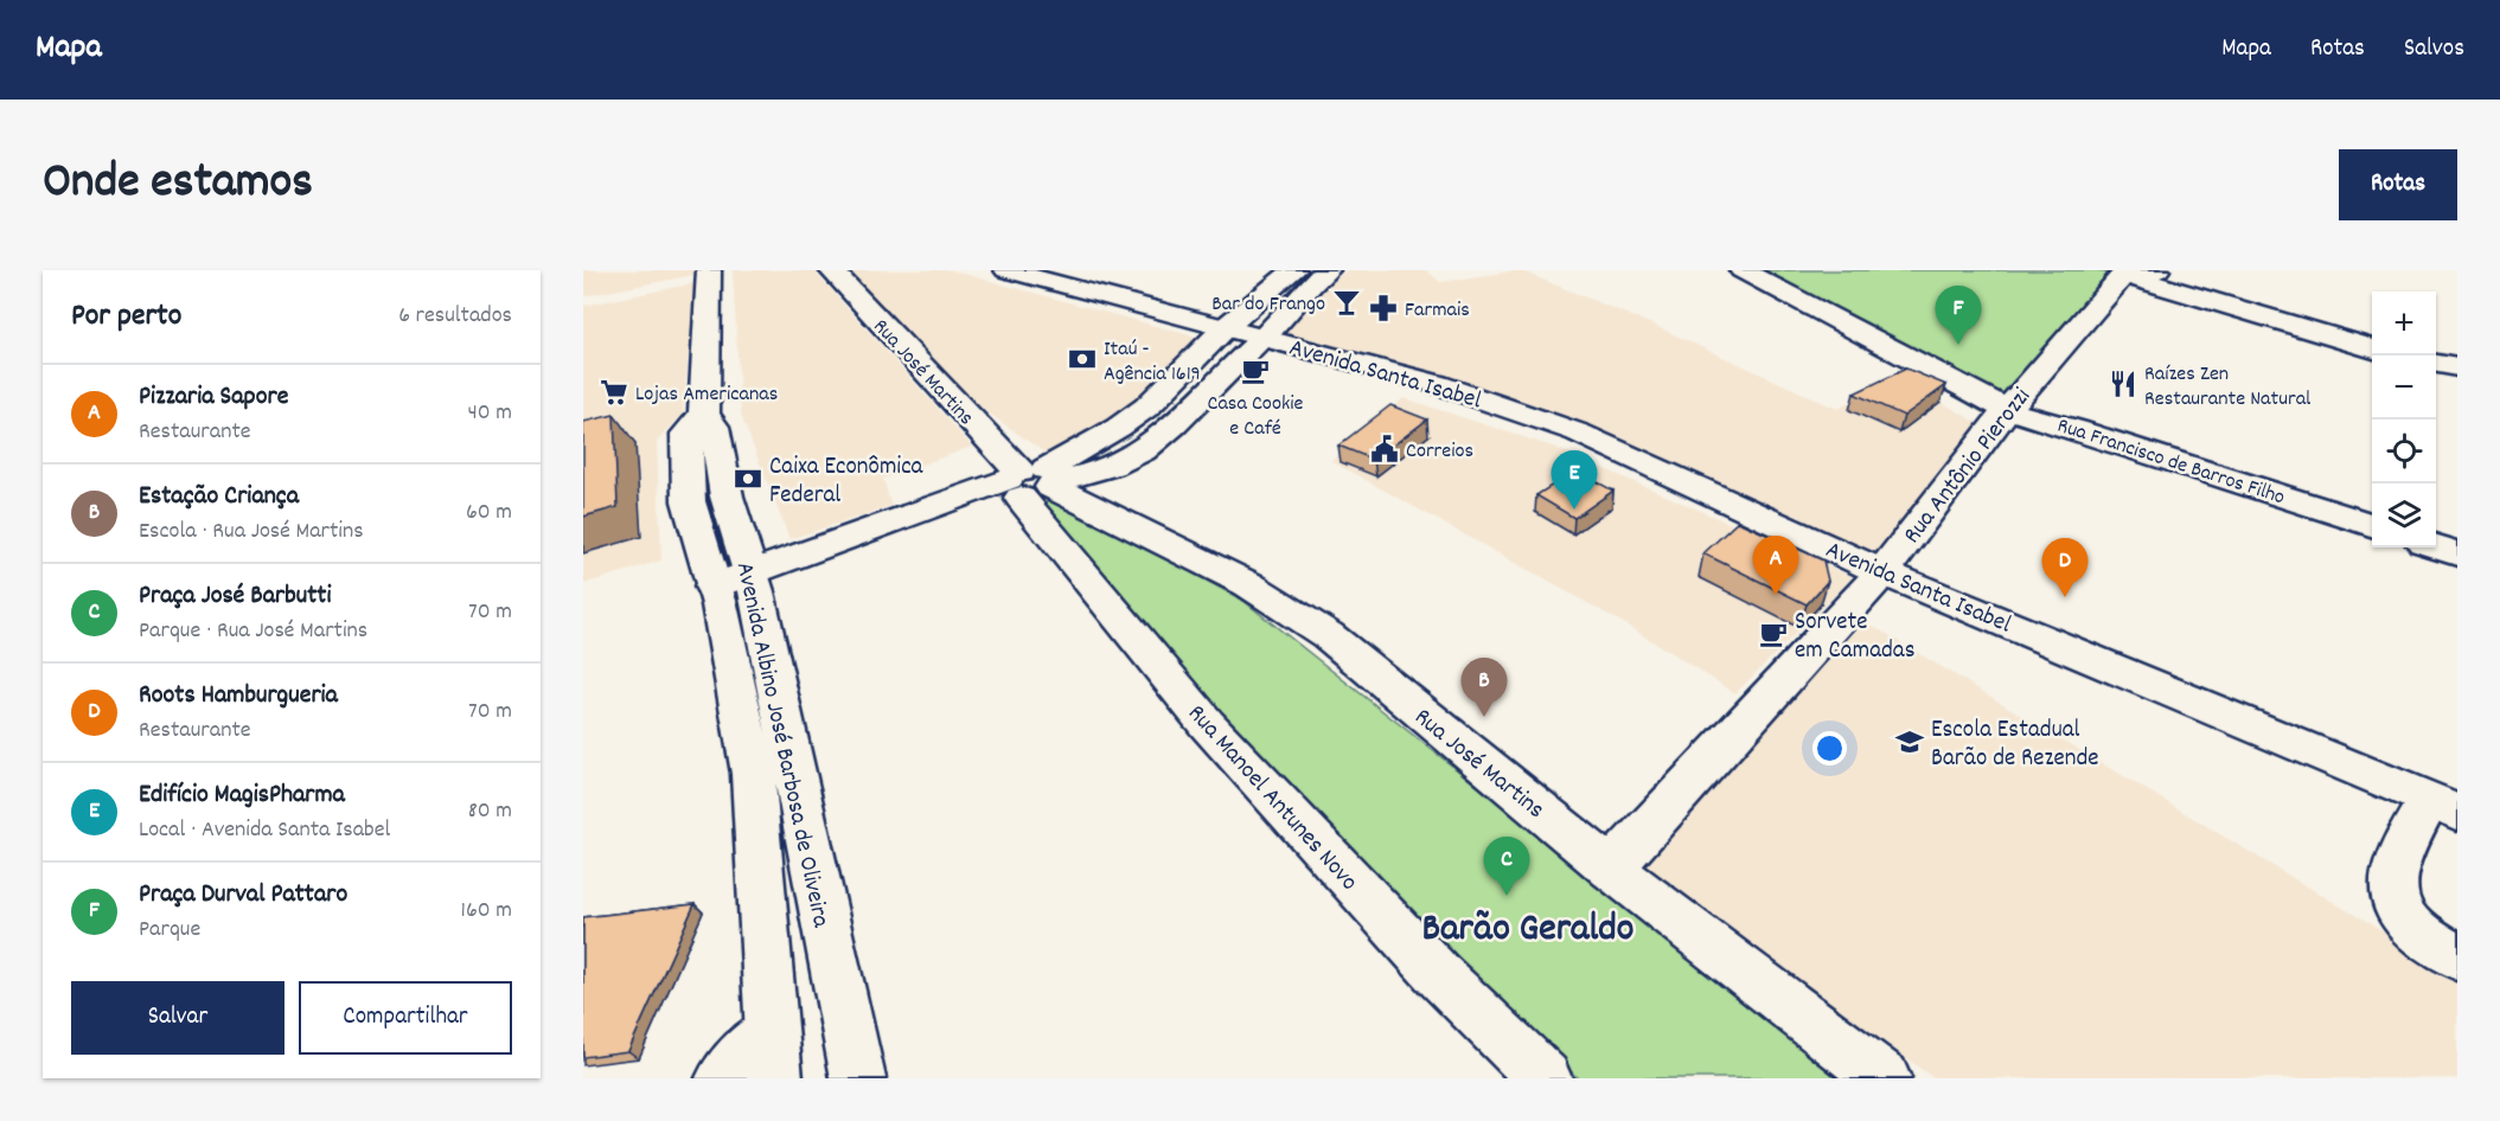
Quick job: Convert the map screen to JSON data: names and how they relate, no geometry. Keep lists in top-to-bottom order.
{
  "streets": {
    "street": [
      "Rua José Martins",
      "Avenida Santa Isabel",
      "Rua Francisco de Barros Filho",
      "Rua Antônio Pierozzi",
      "Avenida Albino José Barbosa de Oliveira",
      "Rua Manoel Antunes Novo"
    ]
  },
  "crossings": [
    ["Rua José Martins", "Rua Antônio Pierozzi"],
    ["Rua José Martins", "Rua Manoel Antunes Novo"],
    ["Avenida Santa Isabel", "Rua Antônio Pierozzi"],
    ["Rua Francisco de Barros Filho", "Rua Antônio Pierozzi"]
  ],
  "districts": ["Barão Geraldo"],
  "places": {
    "bar": ["Bar do Frango"],
    "pharmacy": ["Farmais"],
    "bank": ["Itaú - Agência 1619", "Caixa Econômica Federal"],
    "cafe": ["Casa Cookie e Café", "Sorvete em Camadas"],
    "restaurant": ["Raízes Zen Restaurante Natural"],
    "supermarket": ["Lojas Americanas"],
    "public building": ["Correios"],
    "school or university": ["Escola Estadual Barão de Rezende"]
  },
  "page": {
    "header": "Mapa",
    "nav": ["Mapa", "Rotas", "Salvos"],
    "title": "Onde estamos",
    "buttons": [
      "Rotas",
      ["Salvar", "Compartilhar"]
    ],
    "heading": ["Por perto", "6 resultados"],
    "pins": [
      "F",
      "E",
      "A",
      "D",
      "B",
      "C"
    ],
    "map_buttons": ["+", "−"],
    "list": [
      {
        "mark": "A",
        "name": "Pizzaria Sapore",
        "note": "Restaurante",
        "value": "40 m"
      },
      {
        "mark": "B",
        "name": "Estação Criança",
        "note": "Escola · Rua José Martins",
        "value": "60 m"
      },
      {
        "mark": "C",
        "name": "Praça José Barbutti",
        "note": "Parque · Rua José Martins",
        "value": "70 m"
      },
      {
        "mark": "D",
        "name": "Roots Hamburgueria",
        "note": "Restaurante",
        "value": "70 m"
      },
      {
        "mark": "E",
        "name": "Edifício MagisPharma",
        "note": "Local · Avenida Santa Isabel",
        "value": "80 m"
      },
      {
        "mark": "F",
        "name": "Praça Durval Pattaro",
        "note": "Parque",
        "value": "160 m"
      }
    ]
  }
}
